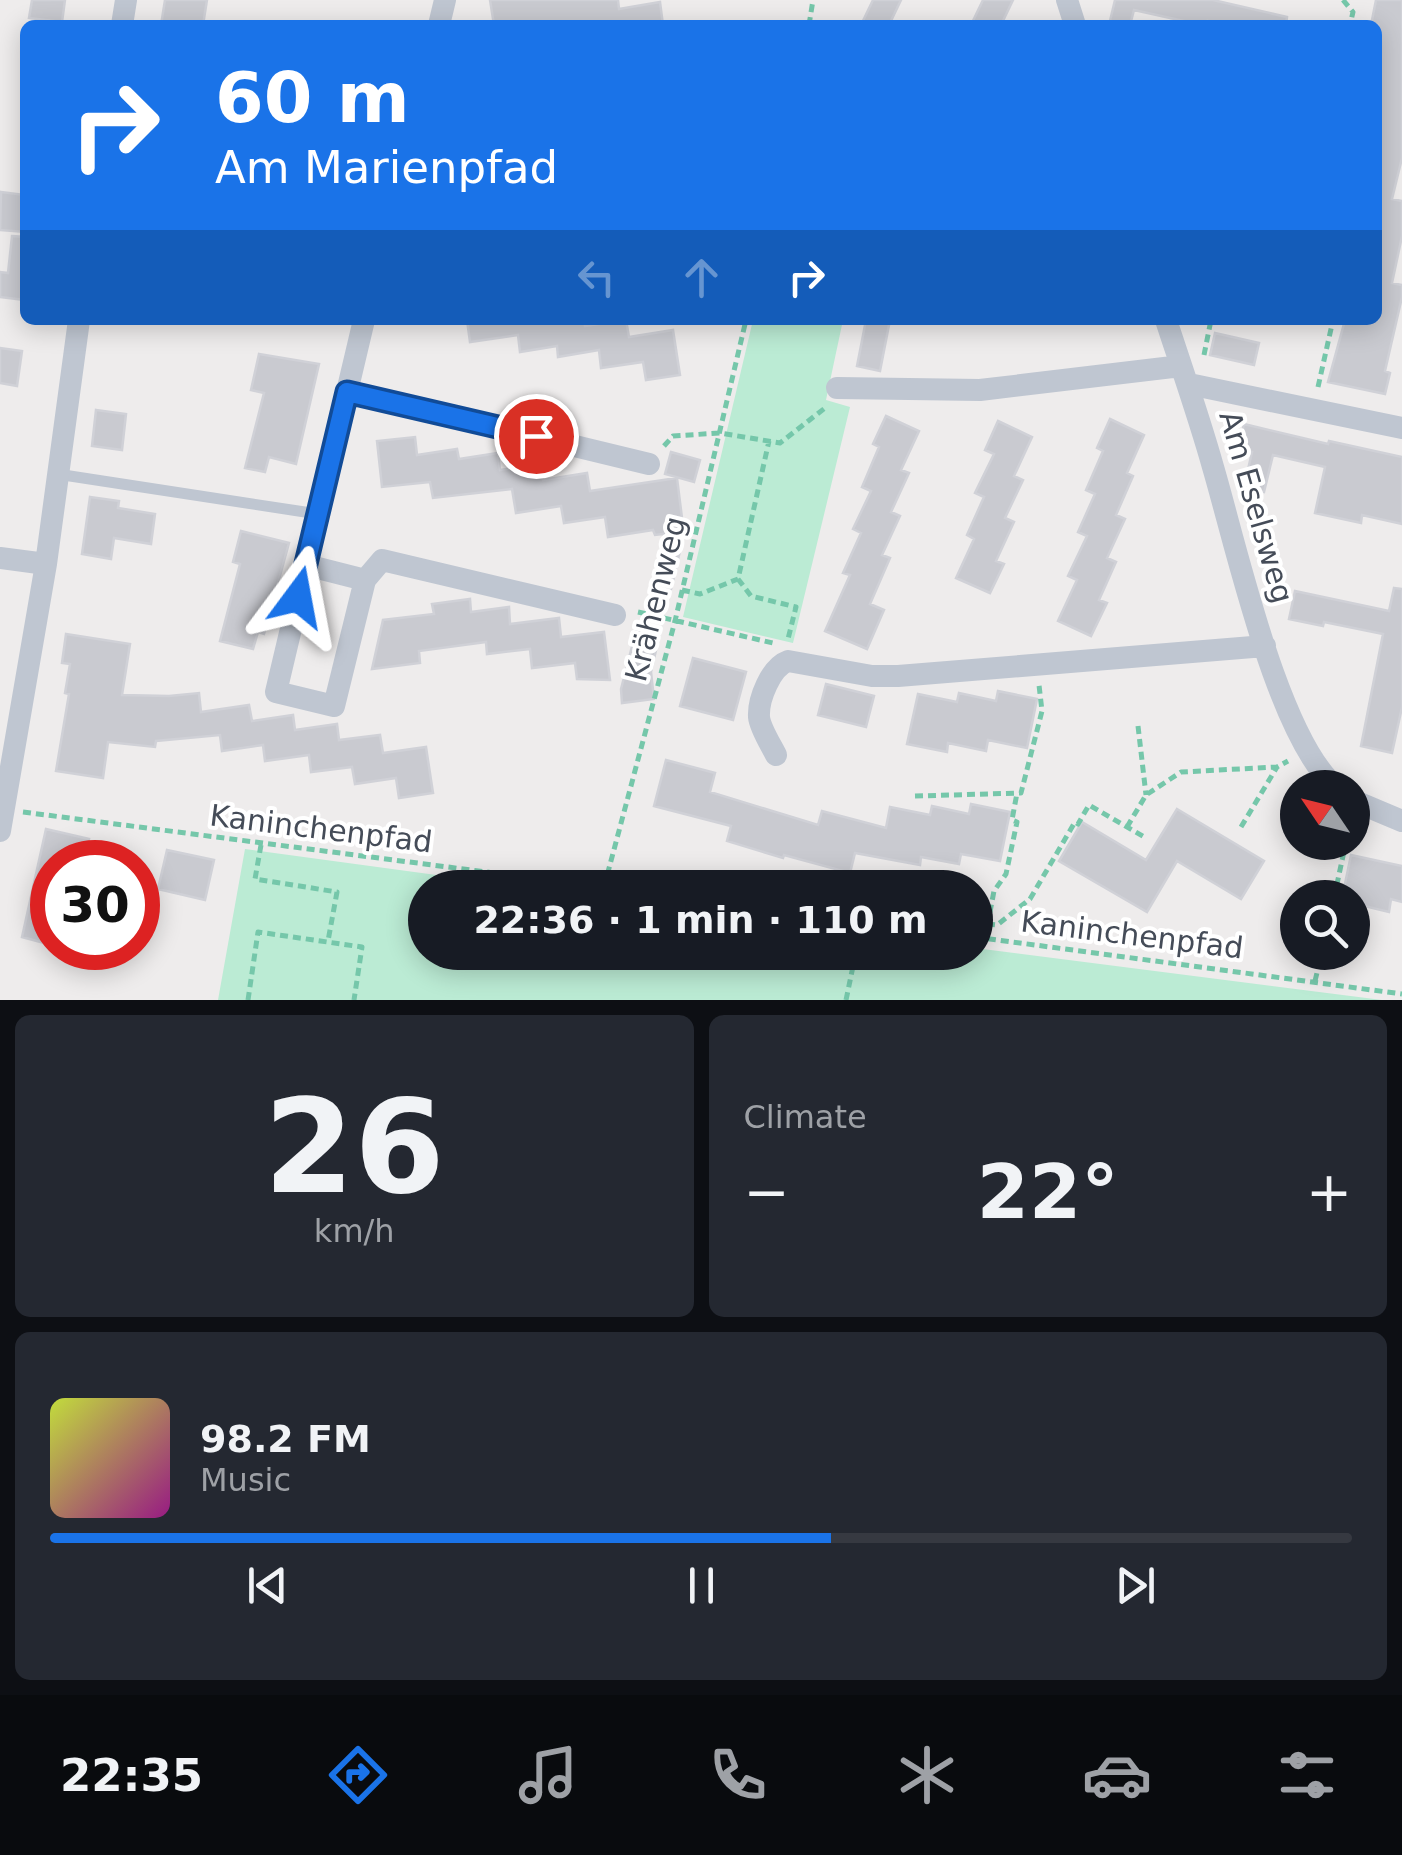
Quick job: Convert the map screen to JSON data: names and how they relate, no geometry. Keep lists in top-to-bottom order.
{
  "streets": {
    "street": ["Am Eselsweg"],
    "path": ["Krähenweg", "Kaninchenpfad"]
  },
  "north": "top left",
  "page": {
    "turn": ["60 m", "Am Marienpfad"],
    "limit": "30",
    "trip": "22:36 · 1 min · 110 m",
    "tile": [
      ["26", "km/h"],
      "Climate"
    ],
    "heat": ["−", "22°", "+"],
    "song": ["98.2 FM", "Music"],
    "tabs": "22:35"
  }
}
